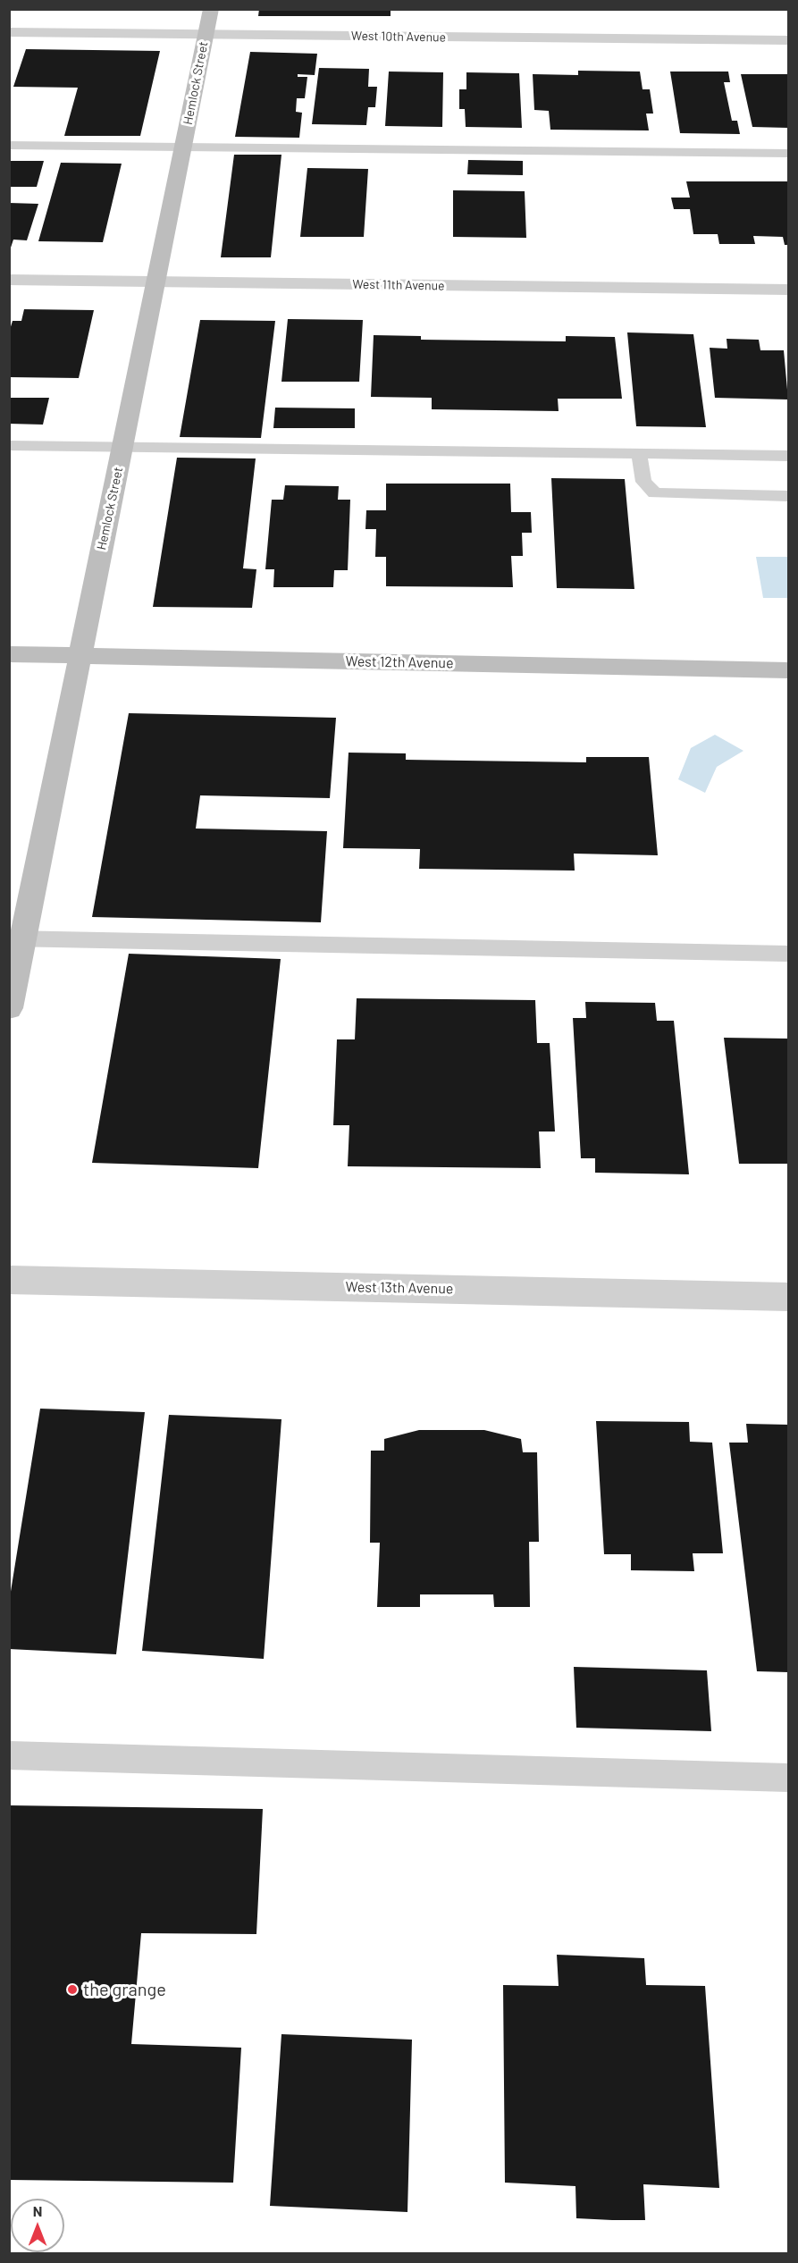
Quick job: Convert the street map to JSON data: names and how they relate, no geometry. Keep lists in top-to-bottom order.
{
  "streets": {
    "street": [
      "West 10th Avenue",
      "Hemlock Street",
      "West 11th Avenue",
      "West 12th Avenue",
      "West 13th Avenue"
    ]
  },
  "crossings": [
    ["West 10th Avenue", "Hemlock Street"],
    ["Hemlock Street", "West 11th Avenue"],
    ["Hemlock Street", "West 12th Avenue"]
  ],
  "places": ["the grange"],
  "north": "top"
}
